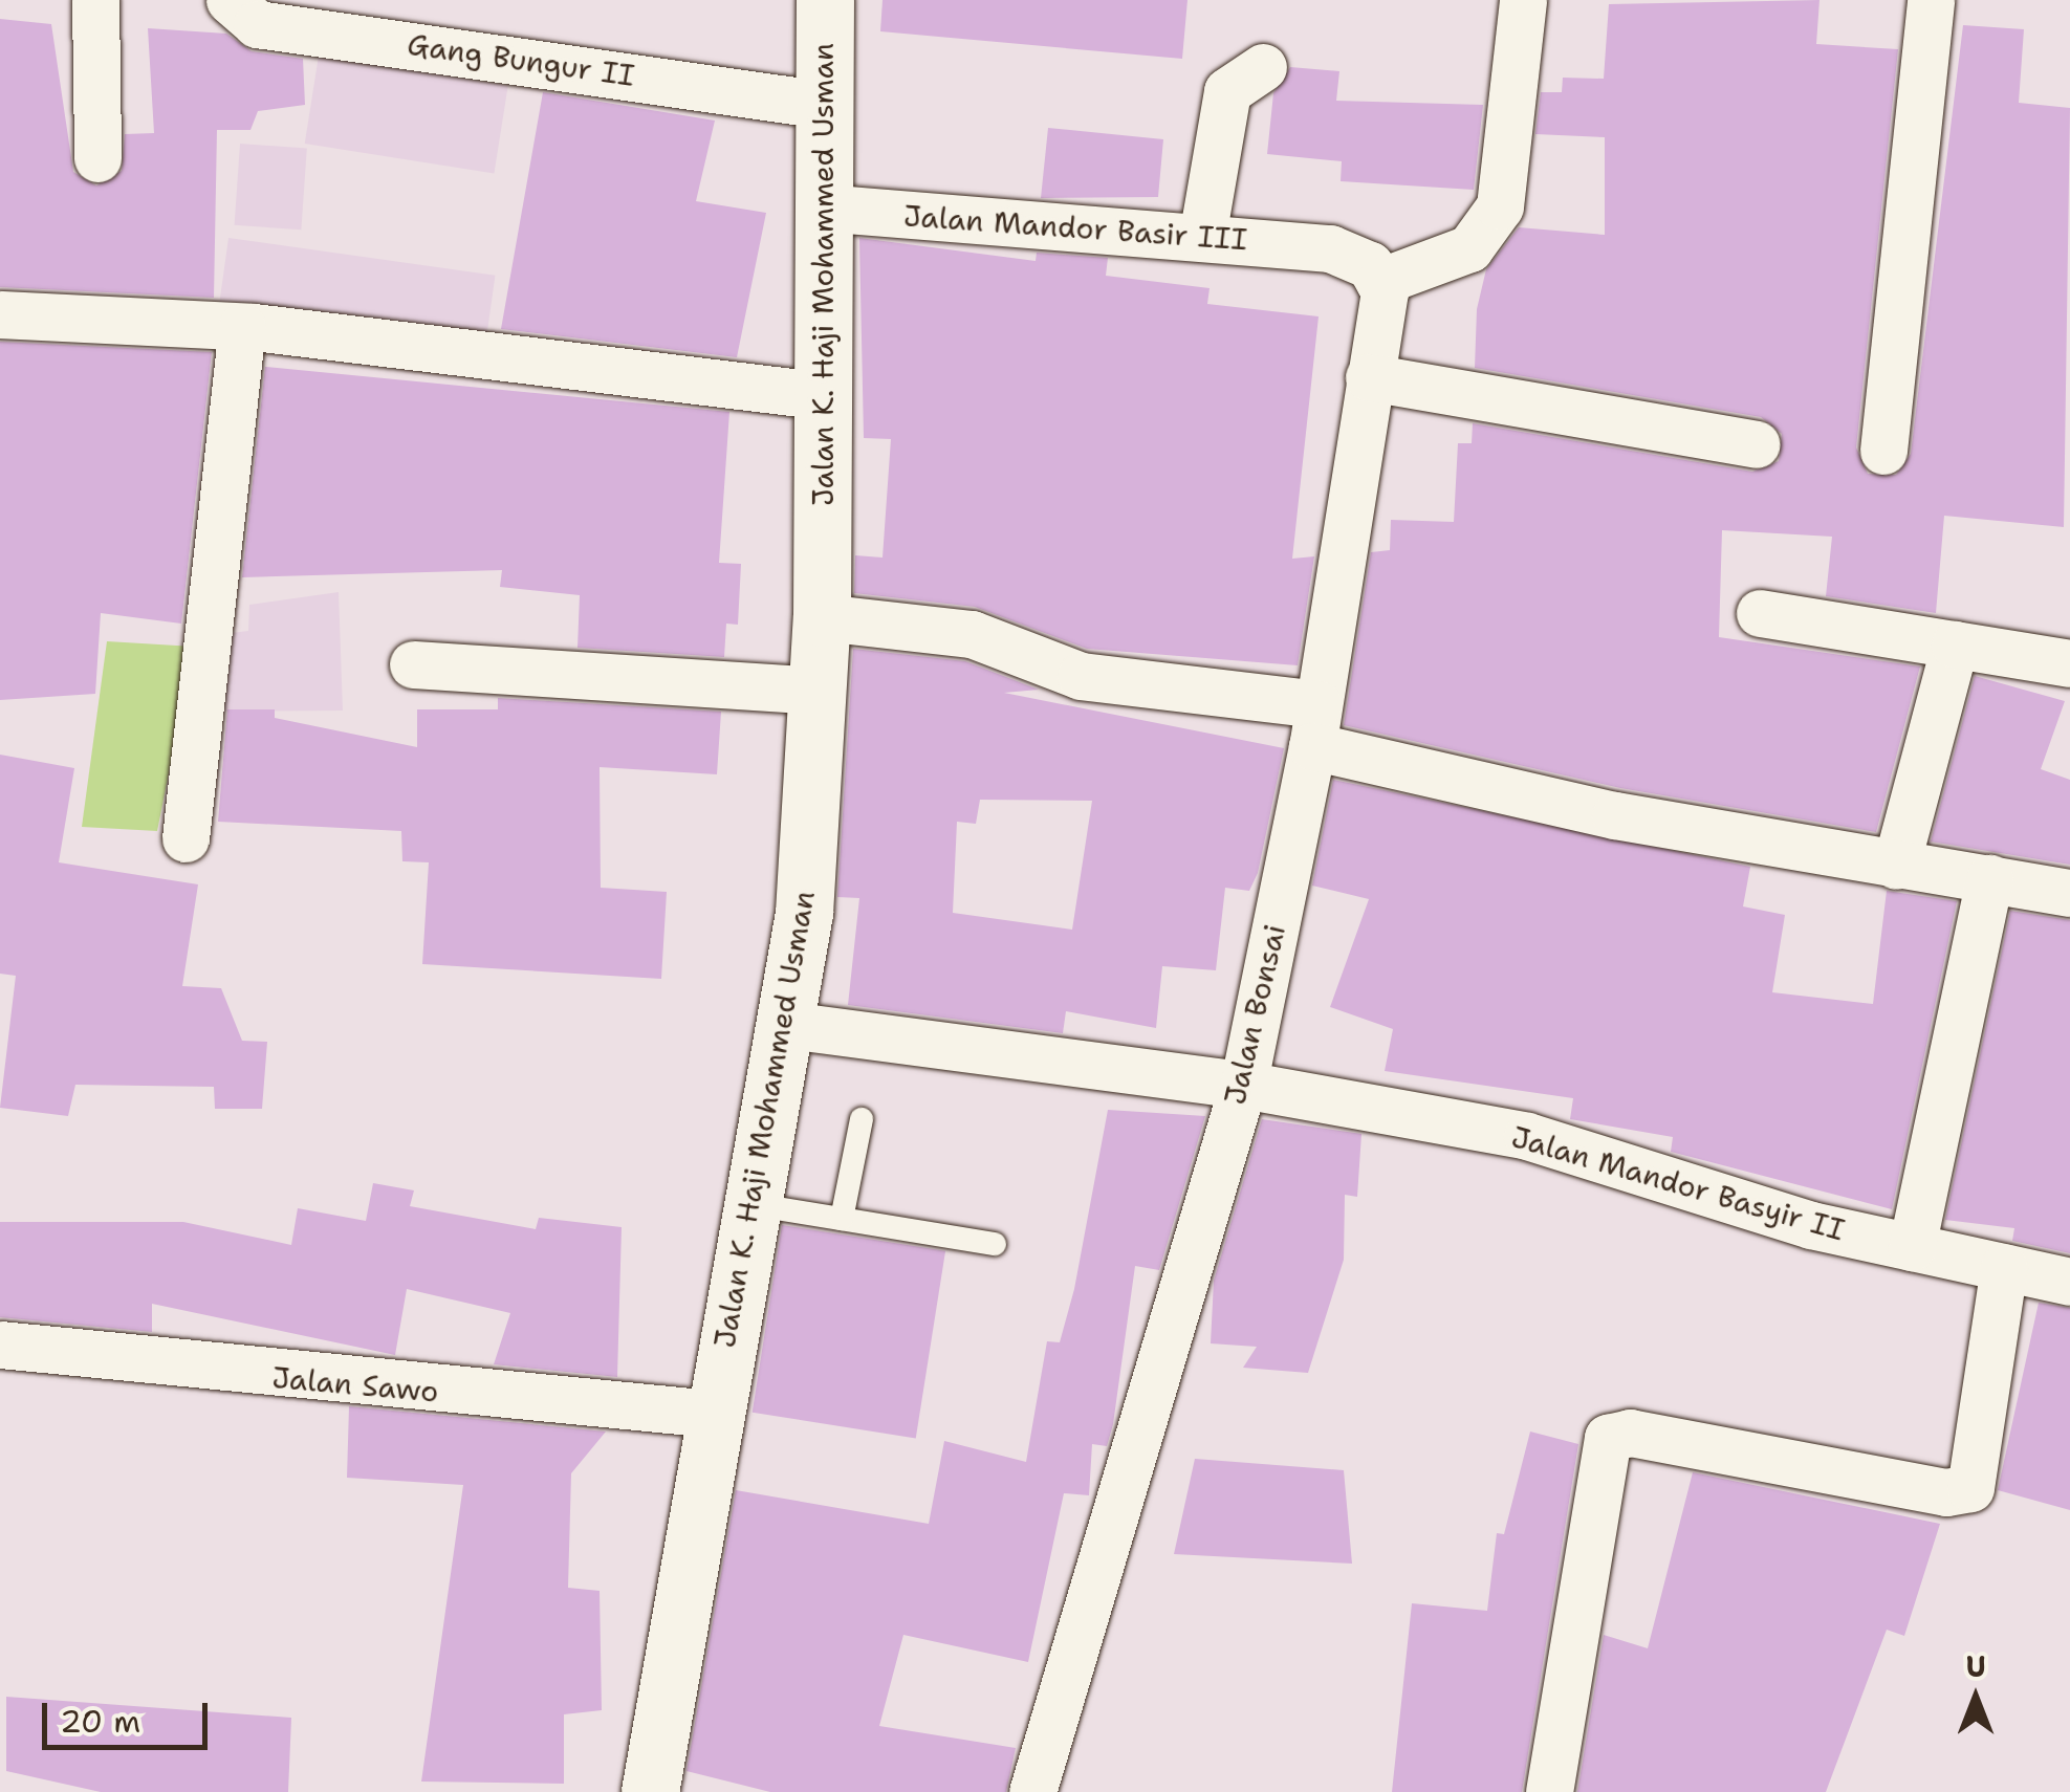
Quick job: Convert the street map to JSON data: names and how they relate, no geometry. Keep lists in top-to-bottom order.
{
  "streets": {
    "street": [
      "Gang Bungur II",
      "Jalan Mandor Basir III",
      "Jalan K. Haji Mohammed Usman",
      "Jalan Bonsai",
      "Jalan Mandor Basyir II",
      "Jalan Sawo"
    ]
  },
  "crossings": [
    ["Gang Bungur II", "Jalan K. Haji Mohammed Usman"],
    ["Jalan Mandor Basir III", "Jalan K. Haji Mohammed Usman"],
    ["Jalan Mandor Basir III", "Jalan Bonsai"],
    ["Jalan K. Haji Mohammed Usman", "Jalan Mandor Basyir II"],
    ["Jalan K. Haji Mohammed Usman", "Jalan Sawo"],
    ["Jalan Bonsai", "Jalan Mandor Basyir II"]
  ],
  "scale_bar": "20 m",
  "north": "top"
}
